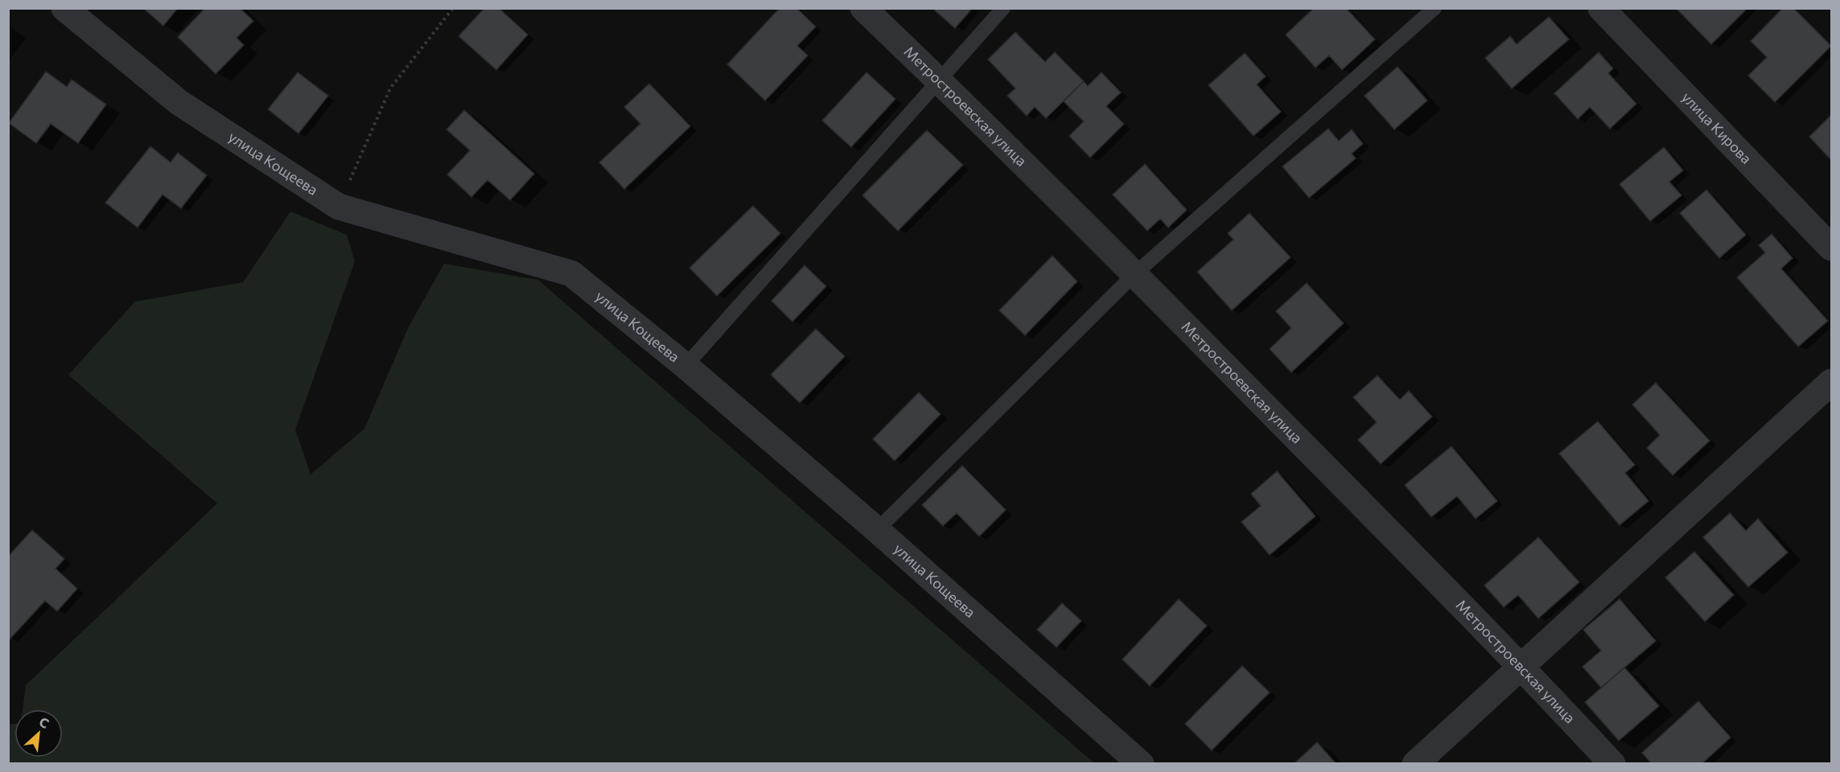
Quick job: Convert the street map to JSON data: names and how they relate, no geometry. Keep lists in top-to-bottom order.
{
  "streets": {
    "street": ["Метростроевская улица", "улица Кирова", "улица Кощеева"]
  },
  "north": "top right"
}
